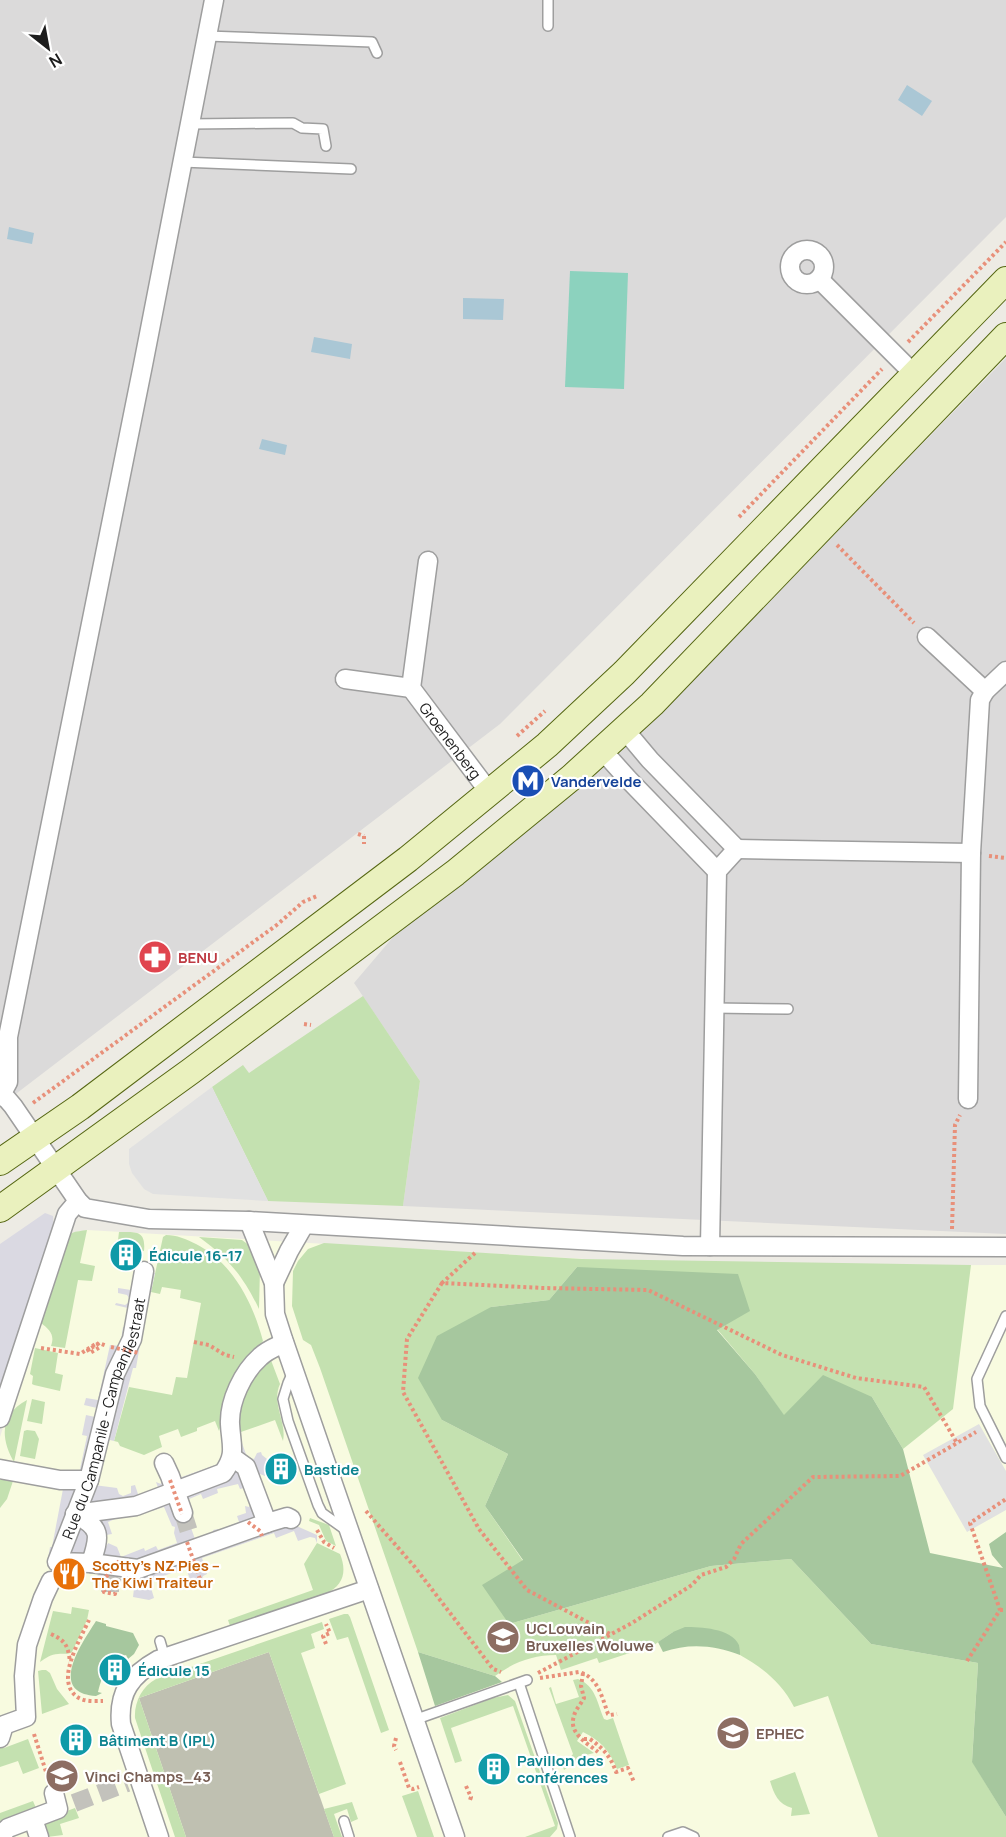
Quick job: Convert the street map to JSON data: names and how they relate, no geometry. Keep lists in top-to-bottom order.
{
  "streets": {
    "street": ["Groenenberg", "Rue du Campanile - Campanilestraat"]
  },
  "places": {
    "metro station": ["Vandervelde"],
    "pharmacy": ["BENU"],
    "building": [
      "Édicule 16-17",
      "Bastide",
      "Édicule 15",
      "Bâtiment B (IPL)",
      "Pavillon des conférences"
    ],
    "restaurant": ["Scotty's NZ Pies – The Kiwi Traiteur"],
    "school or university": ["UCLouvain Bruxelles Woluwe", "EPHEC", "Vinci Champs_43"]
  },
  "north": "bottom right"
}
